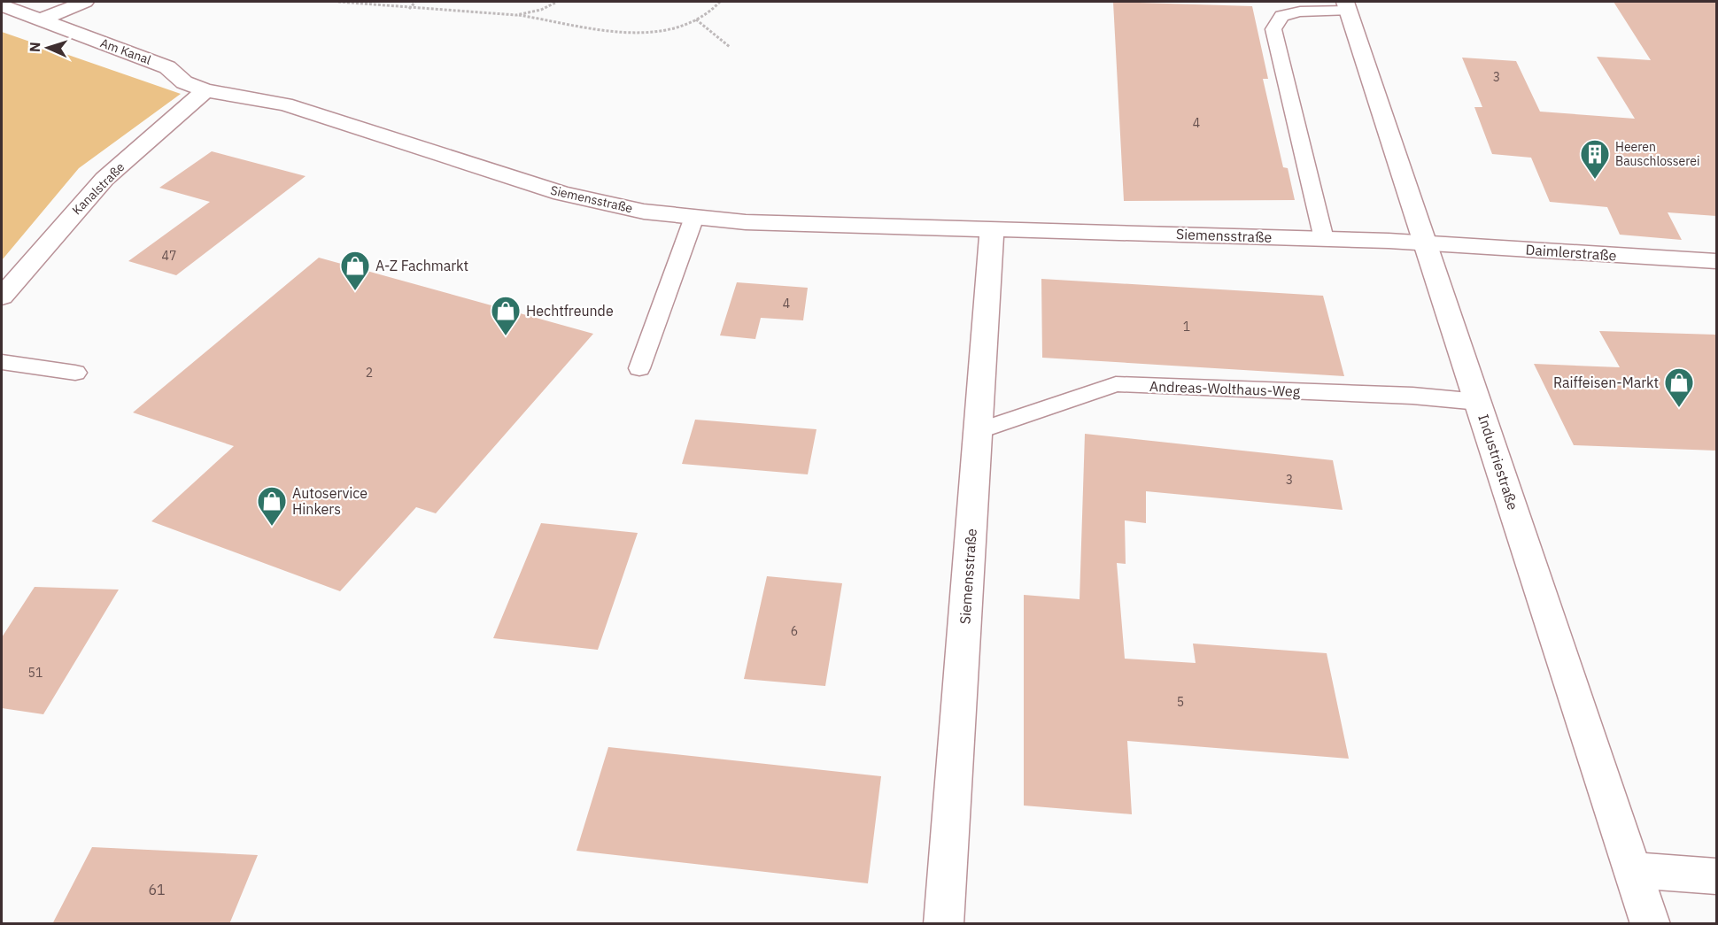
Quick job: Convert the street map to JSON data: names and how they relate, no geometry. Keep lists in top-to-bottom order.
{
  "streets": {
    "street": [
      "Am Kanal",
      "Kanalstraße",
      "Siemensstraße",
      "Daimlerstraße",
      "Industriestraße"
    ],
    "lane": ["Andreas-Wolthaus-Weg"]
  },
  "crossings": [
    ["Am Kanal", "Kanalstraße"],
    ["Am Kanal", "Siemensstraße"],
    ["Kanalstraße", "Siemensstraße"],
    ["Siemensstraße", "Daimlerstraße"],
    ["Siemensstraße", "Andreas-Wolthaus-Weg"],
    ["Siemensstraße", "Industriestraße"],
    ["Daimlerstraße", "Industriestraße"],
    ["Andreas-Wolthaus-Weg", "Industriestraße"]
  ],
  "places": {
    "building": ["Heeren Bauschlosserei"],
    "shop": [
      "A-Z Fachmarkt",
      "Hechtfreunde",
      "Raiffeisen-Markt",
      "Autoservice Hinkers"
    ]
  },
  "house_numbers": [
    "3",
    "4",
    "47",
    "4",
    "1",
    "2",
    "3",
    "6",
    "51",
    "5",
    "61"
  ],
  "north": "left"
}
